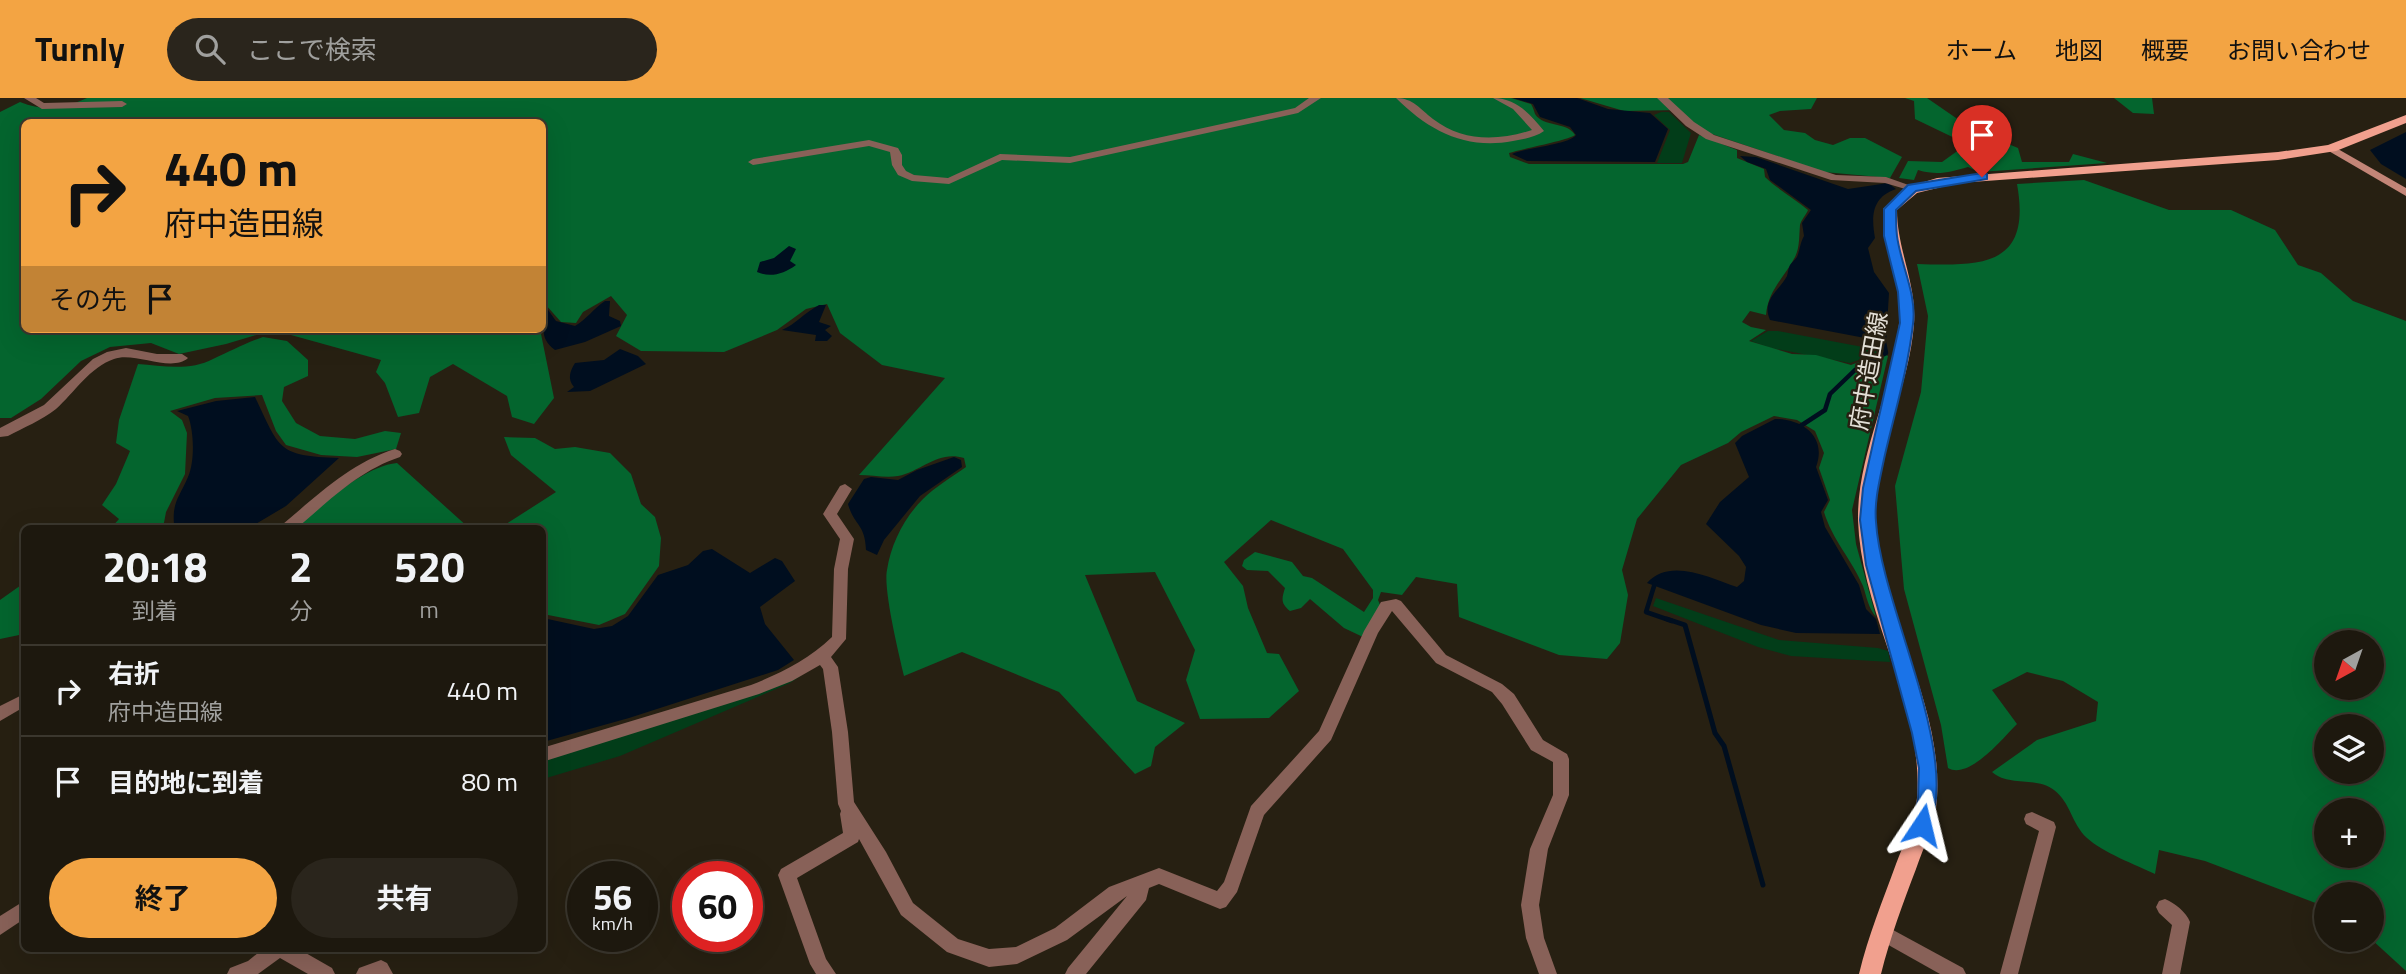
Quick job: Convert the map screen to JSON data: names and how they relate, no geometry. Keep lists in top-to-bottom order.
{
  "streets": {
    "main road": ["府中造田線"]
  },
  "north": "bottom left",
  "page": {
    "header": "Turnly",
    "search": "ここで検索",
    "nav": [
      "ホーム",
      "地図",
      "概要",
      "お問い合わせ"
    ],
    "turn": ["440 m", "府中造田線"],
    "then": "その先",
    "eta": [
      "20:18",
      "到着",
      "2",
      "分",
      "520",
      "m"
    ],
    "map_buttons": ["+", "−"],
    "list": [
      {
        "name": "右折",
        "note": "府中造田線",
        "value": "440 m"
      },
      {
        "name": "目的地に到着",
        "value": "80 m"
      }
    ],
    "buttons": ["終了", "共有"],
    "speed": "56 km/h",
    "limit": "60"
  }
}
